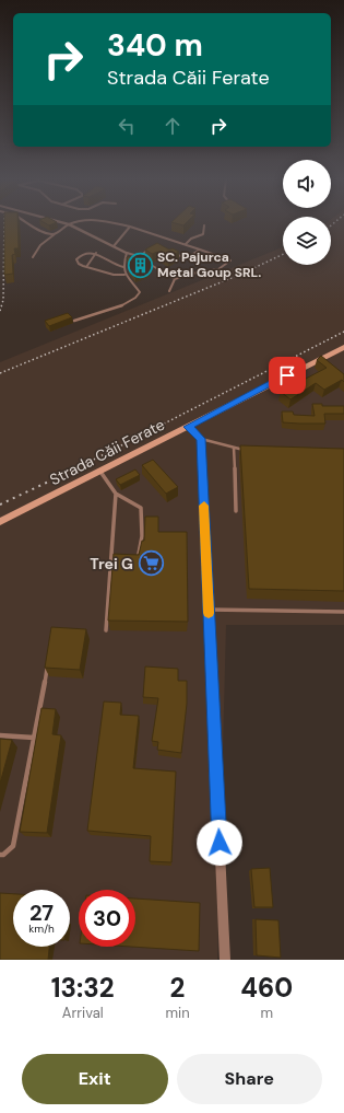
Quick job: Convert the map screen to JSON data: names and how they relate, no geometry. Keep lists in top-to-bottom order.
{
  "streets": {
    "street": ["Strada Căii Ferate"]
  },
  "places": {
    "building": ["SC. Pajurca Metal Goup SRL."],
    "supermarket": ["Trei G"]
  },
  "page": {
    "turn": ["340 m", "Strada Căii Ferate"],
    "speed": "27 km/h",
    "limit": "30",
    "eta": [
      "13:32",
      "Arrival",
      "2",
      "min",
      "460",
      "m"
    ],
    "buttons": ["Exit", "Share"]
  }
}
